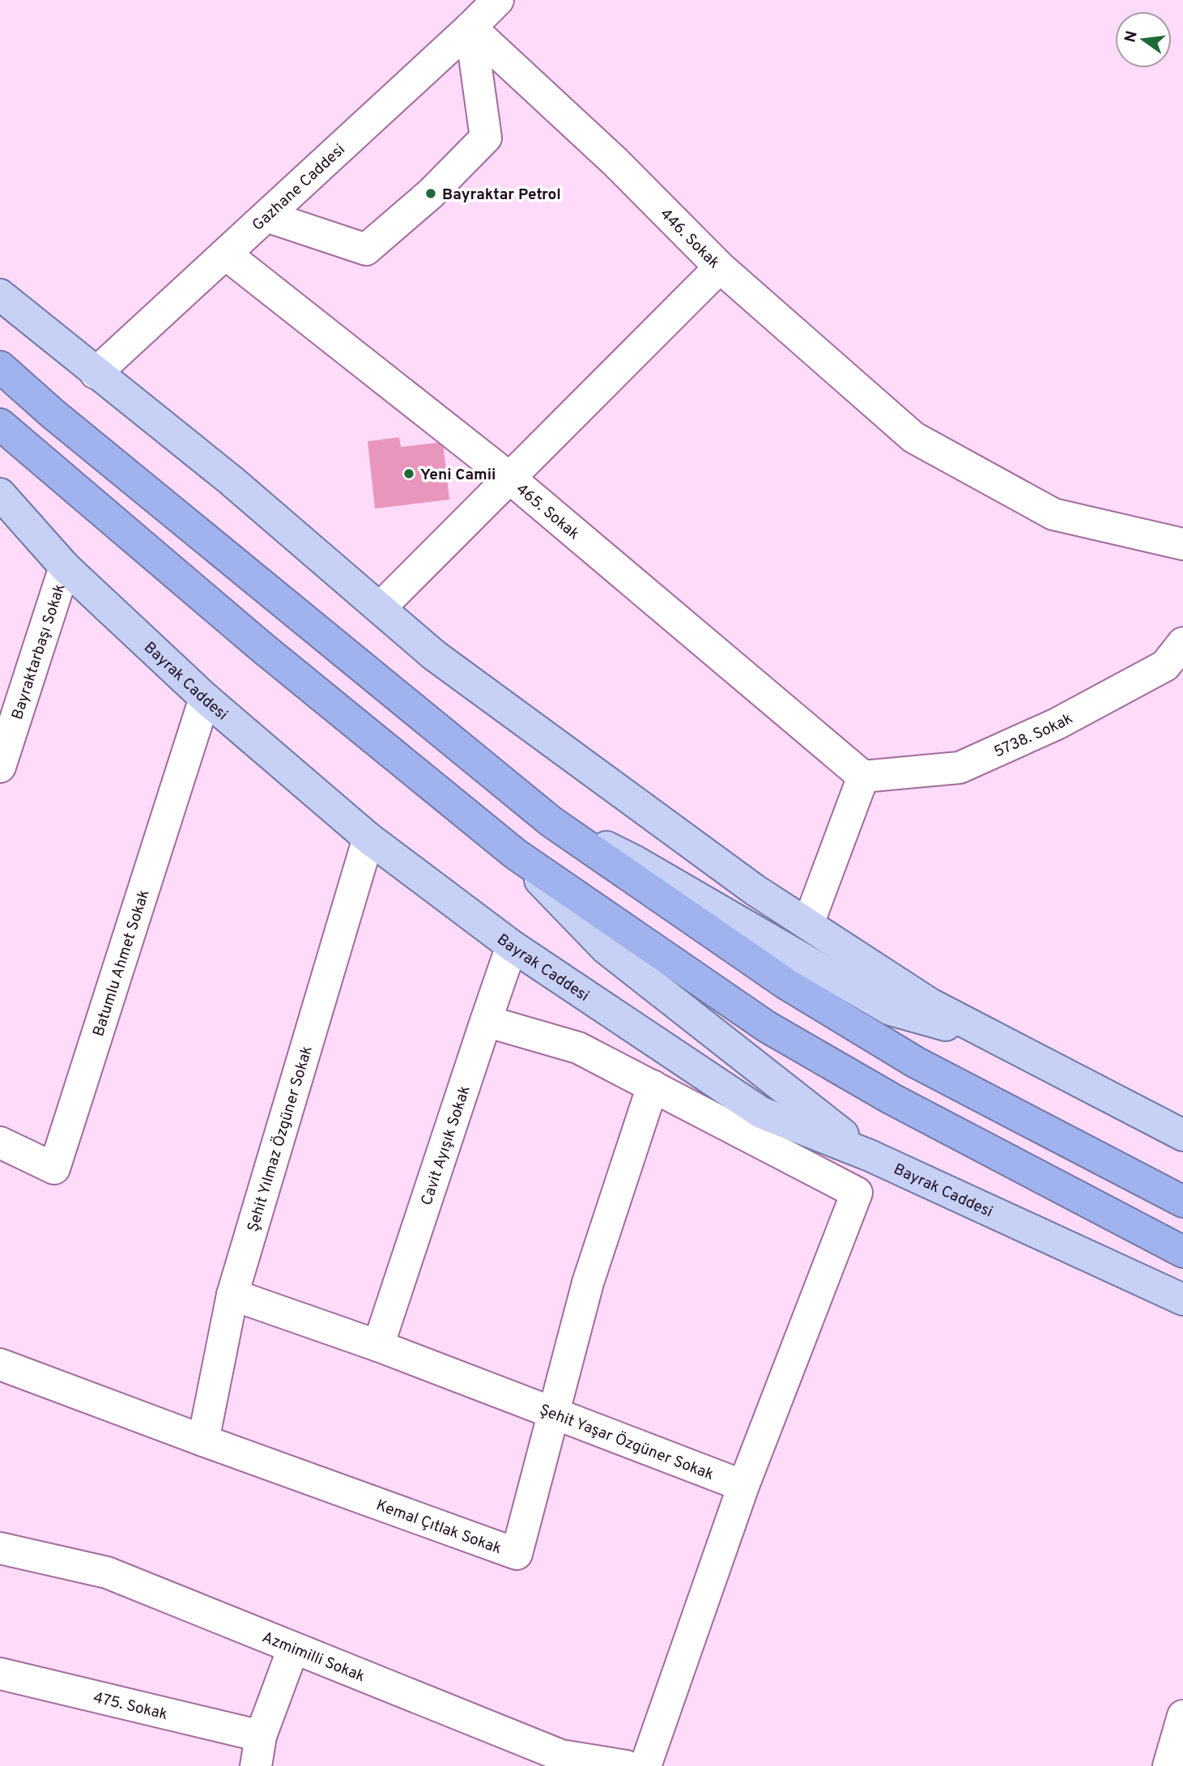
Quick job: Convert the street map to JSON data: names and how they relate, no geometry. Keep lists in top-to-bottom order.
{
  "streets": {
    "main road": ["Bayrak Caddesi"],
    "street": [
      "Gazhane Caddesi",
      "446. Sokak",
      "465. Sokak",
      "Bayraktarbaşı Sokak",
      "5738. Sokak",
      "Batumlu Ahmet Sokak",
      "Şehit Yılmaz Özgüner Sokak",
      "Cavit Ayışık Sokak",
      "Şehit Yaşar Özgüner Sokak",
      "Kemal Çıtlak Sokak",
      "Azmimilli Sokak",
      "475. Sokak"
    ]
  },
  "crossings": [
    ["Gazhane Caddesi", "446. Sokak"],
    ["Gazhane Caddesi", "465. Sokak"],
    ["446. Sokak", "465. Sokak"],
    ["465. Sokak", "5738. Sokak"],
    ["Bayraktarbaşı Sokak", "Bayrak Caddesi"],
    ["Bayrak Caddesi", "Batumlu Ahmet Sokak"],
    ["Bayrak Caddesi", "Şehit Yılmaz Özgüner Sokak"],
    ["Bayrak Caddesi", "Cavit Ayışık Sokak"],
    ["Şehit Yılmaz Özgüner Sokak", "Şehit Yaşar Özgüner Sokak"],
    ["Şehit Yılmaz Özgüner Sokak", "Kemal Çıtlak Sokak"],
    ["Cavit Ayışık Sokak", "Şehit Yaşar Özgüner Sokak"],
    ["Şehit Yaşar Özgüner Sokak", "Kemal Çıtlak Sokak"]
  ],
  "places": ["Bayraktar Petrol", "Yeni Camii"],
  "north": "left"
}
